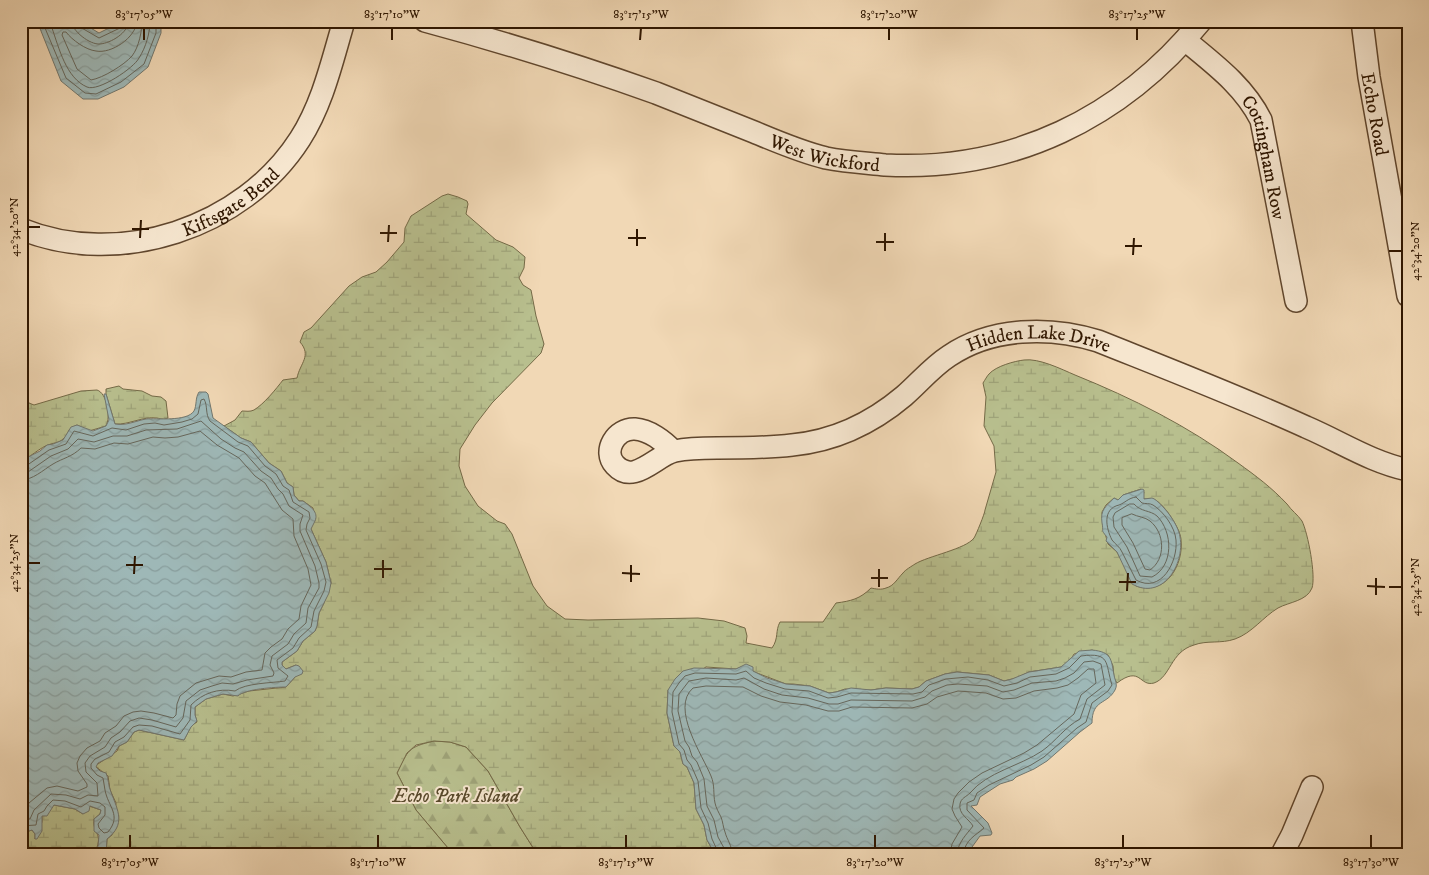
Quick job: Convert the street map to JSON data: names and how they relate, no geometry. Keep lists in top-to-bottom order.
{
  "streets": {
    "street": [
      "Echo Road",
      "West Wickford",
      "Cottingham Row",
      "Kiftsgate Bend",
      "Hidden Lake Drive"
    ]
  },
  "crossings": [
    ["West Wickford", "Cottingham Row"]
  ],
  "parks": ["Echo Park Island"],
  "coordinates": [
    "83°17'05\"W",
    "83°17'10\"W",
    "83°17'15\"W",
    "83°17'20\"W",
    "83°17'25\"W",
    "42°34'20\"N",
    "42°34'25\"N",
    "83°17'30\"W"
  ]
}
